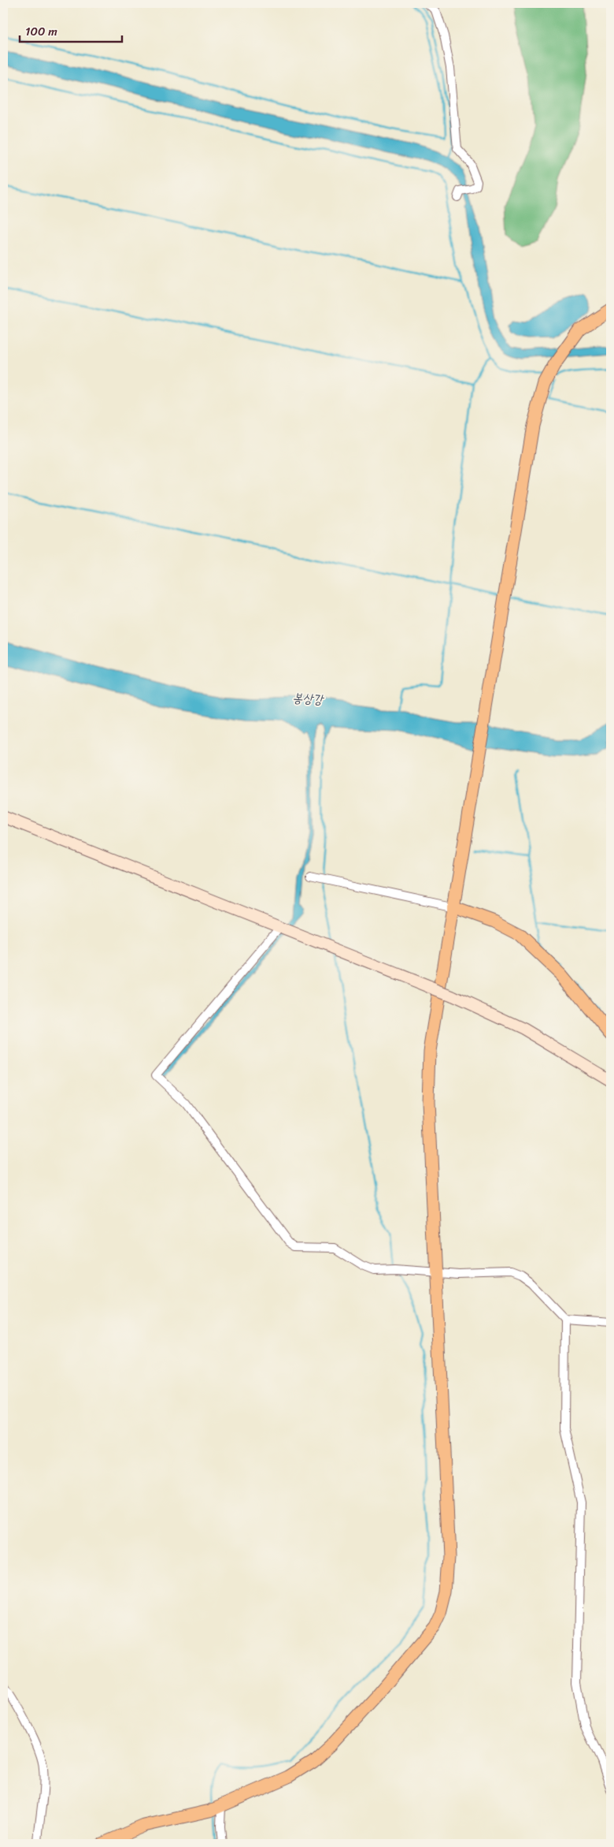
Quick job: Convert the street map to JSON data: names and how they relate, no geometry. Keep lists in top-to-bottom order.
{
  "water": ["봉상강"],
  "scale_bar": "100 m"
}
